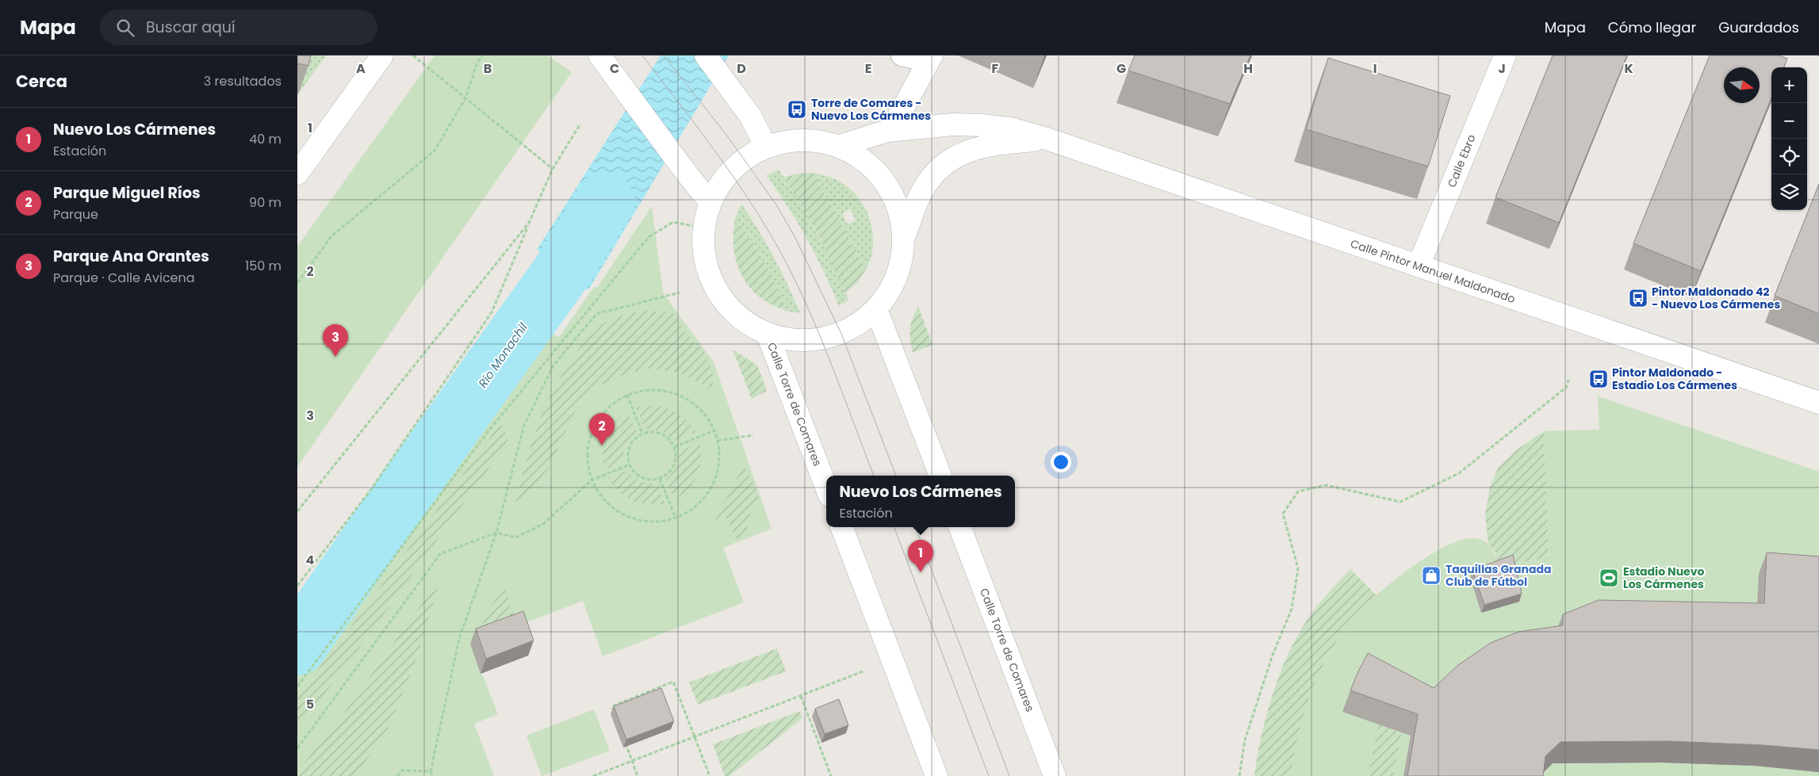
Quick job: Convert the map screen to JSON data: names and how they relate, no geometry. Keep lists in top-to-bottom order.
{
  "streets": {
    "main road": ["Calle Ebro", "Calle Pintor Manuel Maldonado", "Calle Torre de Comares"]
  },
  "crossings": [
    ["Calle Ebro", "Calle Pintor Manuel Maldonado"]
  ],
  "water": ["Río Monachil"],
  "places": {
    "bus stop": ["Torre de Comares - Nuevo Los Cármenes", "Pintor Maldonado 42 - Nuevo Los Cármenes", "Pintor Maldonado - Estadio Los Cármenes"],
    "shop": ["Taquillas Granada Club de Fútbol"],
    "sports": ["Estadio Nuevo Los Cármenes"]
  },
  "north": "right",
  "page": {
    "header": "Mapa",
    "search": "Buscar aquí",
    "nav": ["Mapa", "Cómo llegar", "Guardados"],
    "heading": ["Cerca", "3 resultados"],
    "map_buttons": ["+", "−"],
    "list": [
      {
        "mark": "1",
        "name": "Nuevo Los Cármenes",
        "note": "Estación",
        "value": "40 m"
      },
      {
        "mark": "2",
        "name": "Parque Miguel Ríos",
        "note": "Parque",
        "value": "90 m"
      },
      {
        "mark": "3",
        "name": "Parque Ana Orantes",
        "note": "Parque · Calle Avicena",
        "value": "150 m"
      }
    ],
    "pins": ["3", "2", "1"],
    "popup": ["Nuevo Los Cármenes", "Estación"]
  },
  "grid": {
    "columns": [
      "A",
      "B",
      "C",
      "D",
      "E",
      "F",
      "G",
      "H",
      "I",
      "J",
      "K"
    ],
    "rows": [
      "1",
      "2",
      "3",
      "4",
      "5"
    ]
  }
}
